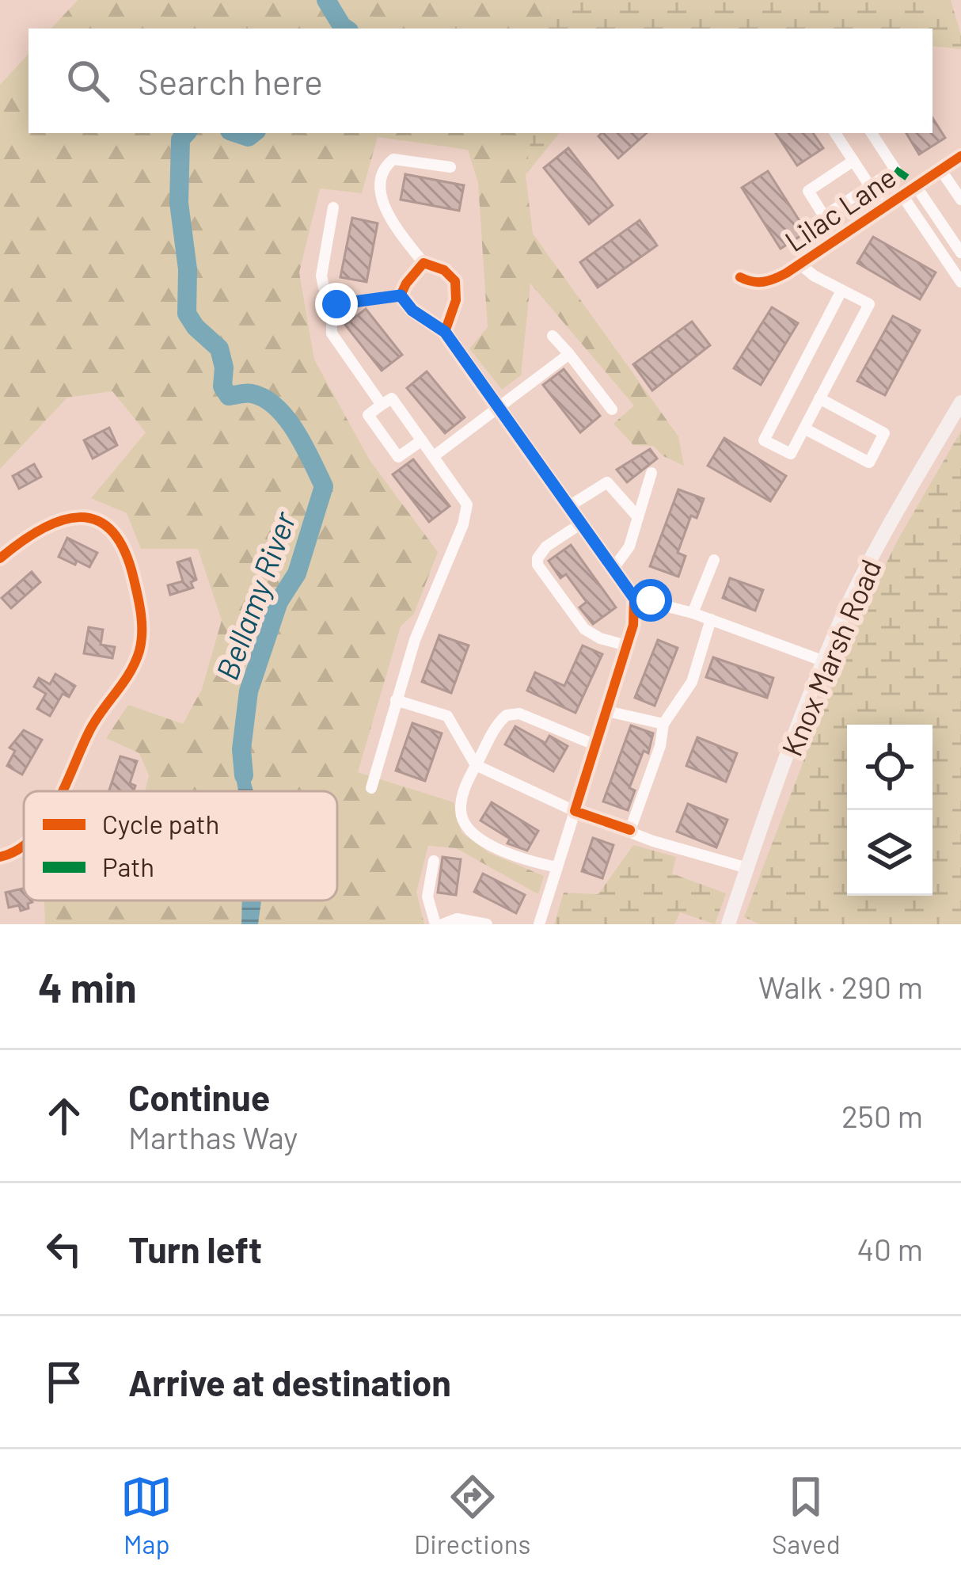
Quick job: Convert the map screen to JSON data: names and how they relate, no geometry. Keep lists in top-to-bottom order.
{
  "streets": {
    "main road": ["Knox Marsh Road"],
    "street": ["Lilac Lane"]
  },
  "water": ["Bellamy River"],
  "legend": ["Cycle path", "Path"],
  "page": {
    "search": "Search here",
    "heading": ["4 min", "Walk · 290 m"],
    "list": [
      ["Continue", "Marthas Way", "250 m"],
      ["Turn left", "40 m"],
      "Arrive at destination"
    ],
    "nav": ["Map", "Directions", "Saved"]
  }
}
